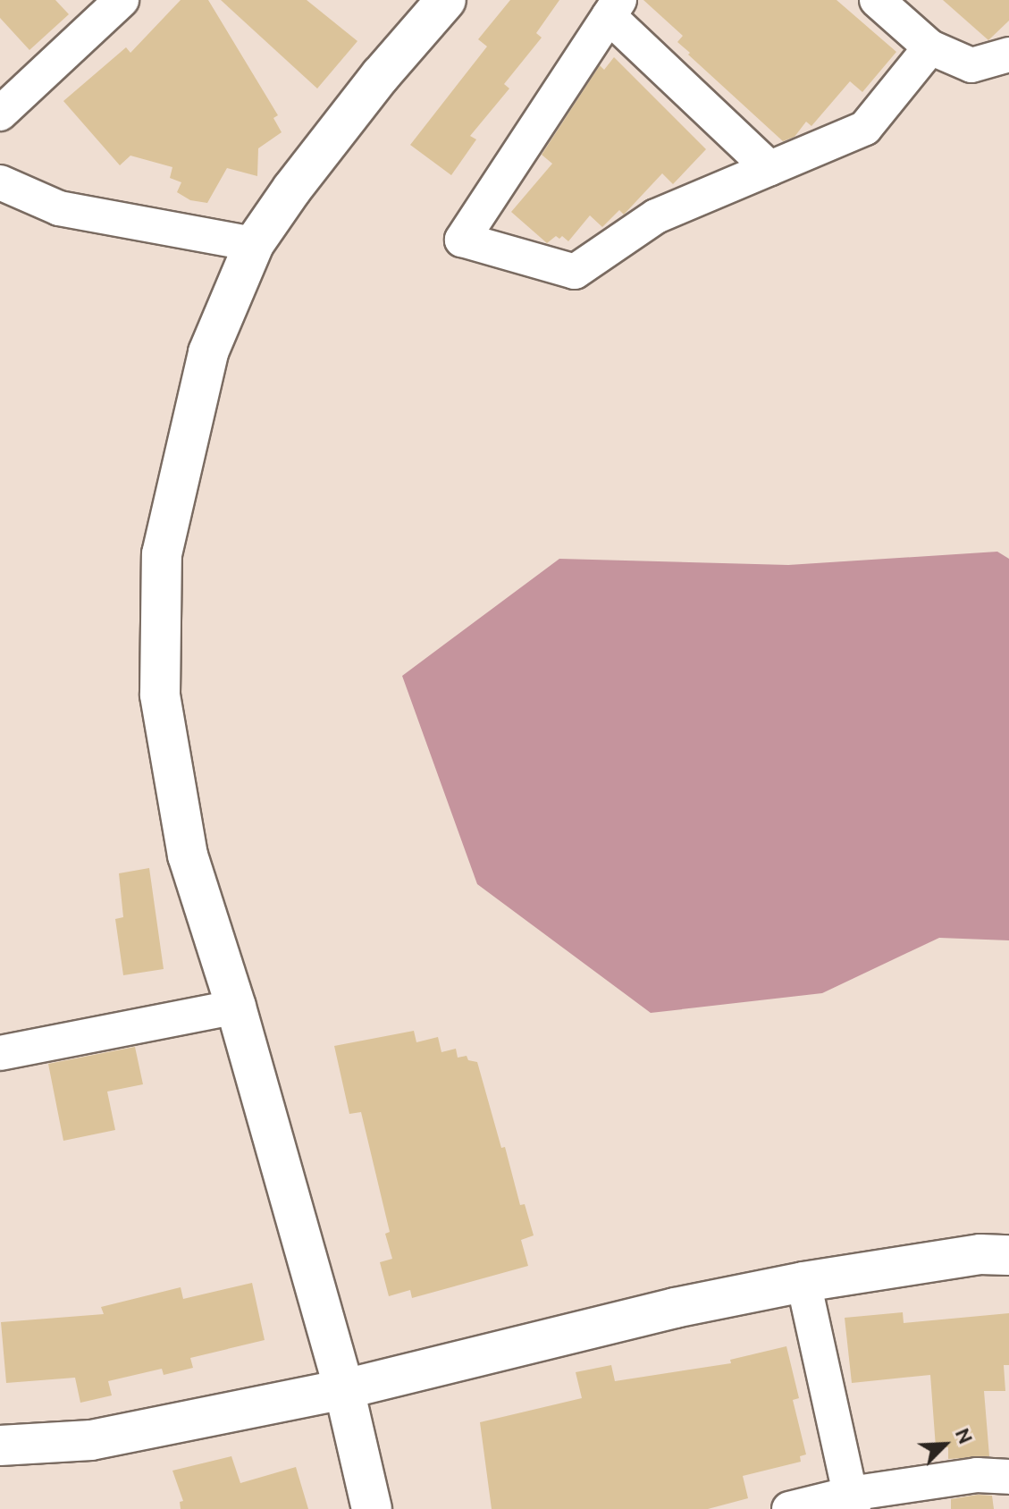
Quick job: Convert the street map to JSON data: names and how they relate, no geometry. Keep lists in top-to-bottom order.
{
  "north": "top right"
}
